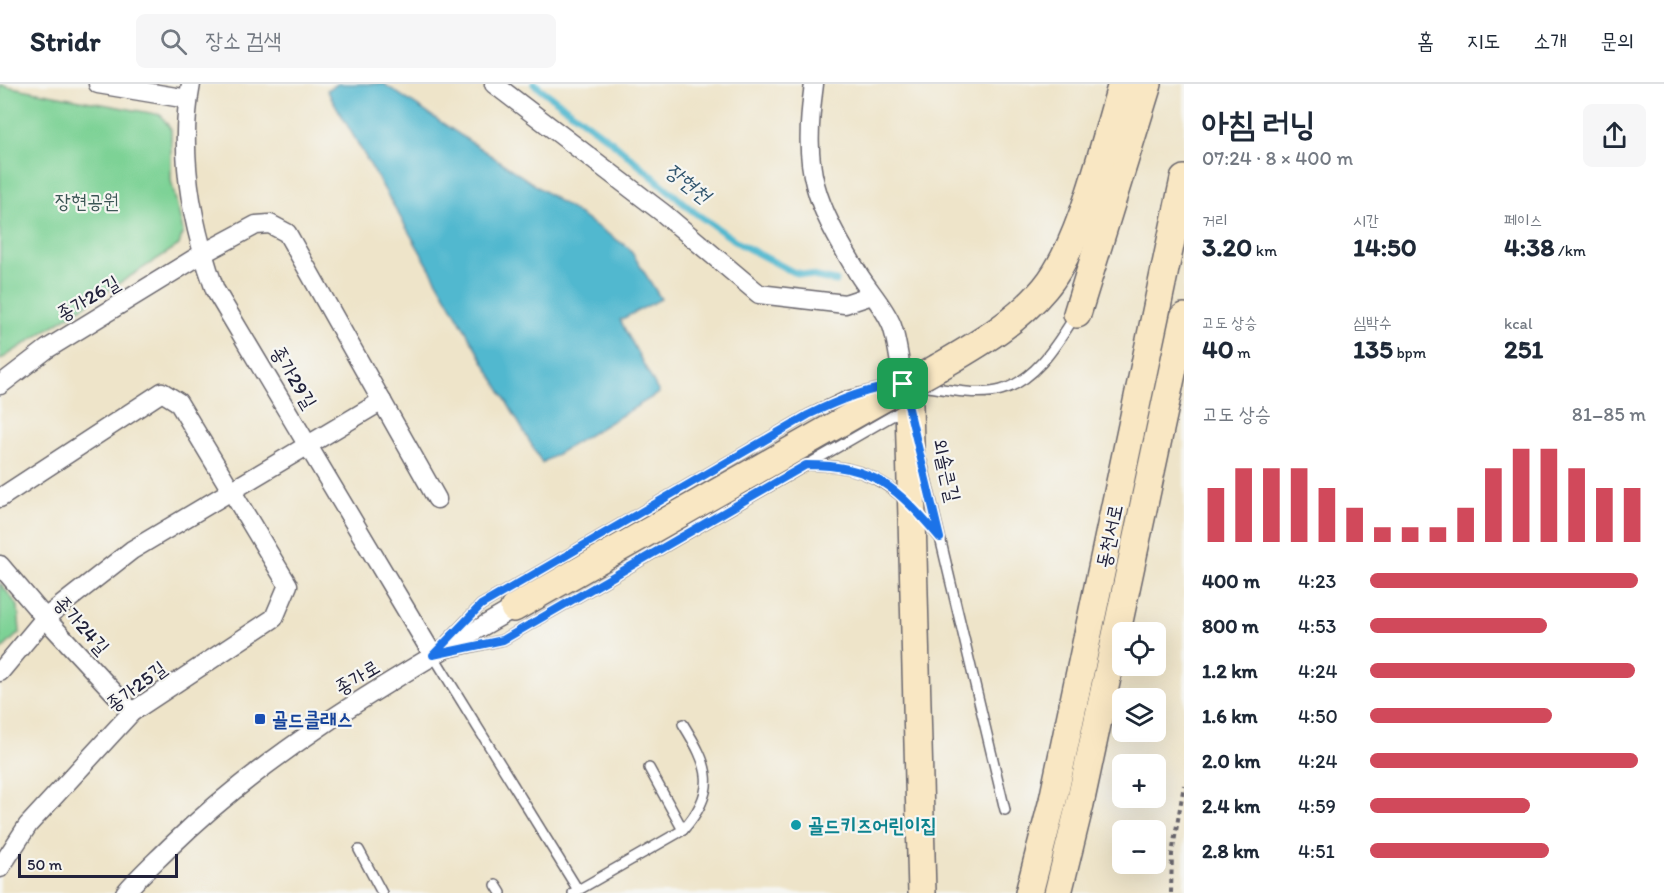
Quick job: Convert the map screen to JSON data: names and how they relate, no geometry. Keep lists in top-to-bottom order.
{
  "streets": {
    "main road": ["동천서로"],
    "street": [
      "종가26길",
      "종가29길",
      "외솔큰길",
      "종가24길",
      "종가로",
      "종가25길"
    ]
  },
  "crossings": [
    ["종가26길", "종가29길"],
    ["종가29길", "종가로"],
    ["종가24길", "종가25길"]
  ],
  "water": ["장현천"],
  "parks": ["장현공원"],
  "places": {
    "transit": ["골드클래스"],
    "other": ["골드키즈어린이집"]
  },
  "scale_bar": "50 m",
  "page": {
    "header": "Stridr",
    "search": "장소 검색",
    "nav": [
      "홈",
      "지도",
      "소개",
      "문의"
    ],
    "heading": ["아침 러닝", "07:24 · 8 × 400 m"],
    "stats": [
      ["거리", "3.20 km"],
      ["시간", "14:50"],
      ["페이스", "4:38 /km"],
      ["고도 상승", "40 m"],
      ["심박수", "135 bpm"],
      ["kcal", "251"]
    ],
    "chart": ["고도 상승", "81–85 m"],
    "list": [
      {
        "name": "400 m",
        "note": "4:23"
      },
      {
        "name": "800 m",
        "note": "4:53"
      },
      {
        "name": "1.2 km",
        "note": "4:24"
      },
      {
        "name": "1.6 km",
        "note": "4:50"
      },
      {
        "name": "2.0 km",
        "note": "4:24"
      },
      {
        "name": "2.4 km",
        "note": "4:59"
      },
      {
        "name": "2.8 km",
        "note": "4:51"
      }
    ],
    "map_buttons": ["+", "−"],
    "scale": "50 m"
  }
}
